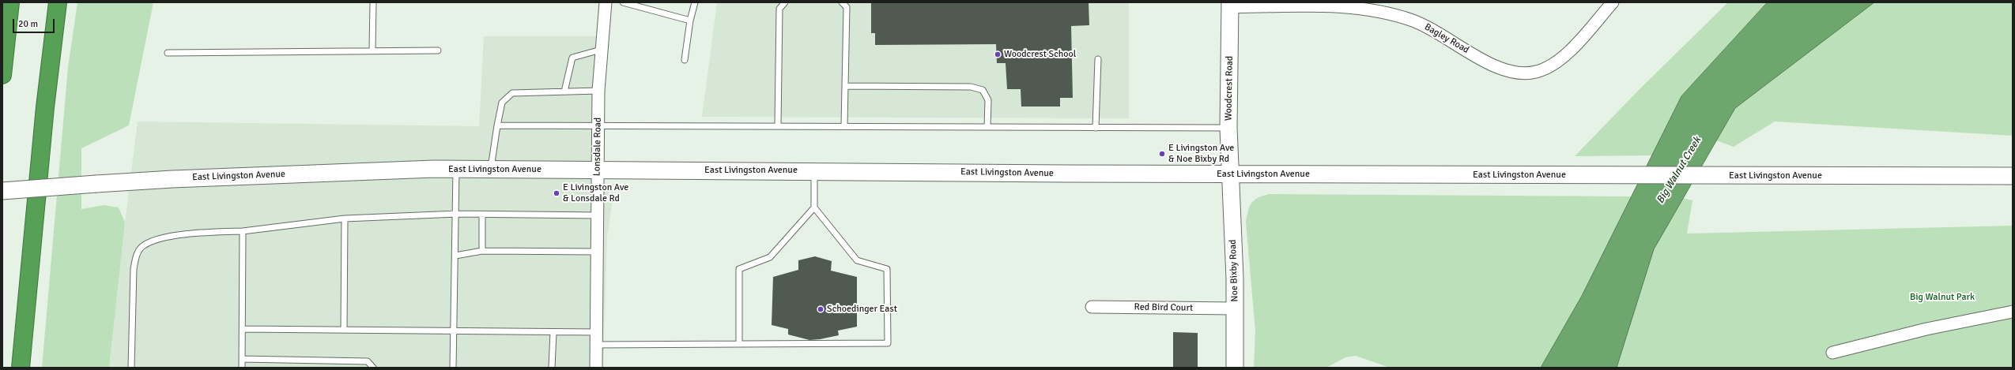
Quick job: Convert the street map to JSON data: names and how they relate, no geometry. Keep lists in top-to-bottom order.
{
  "streets": {
    "main road": ["Woodcrest Road", "East Livingston Avenue", "Noe Bixby Road"],
    "street": ["Bagley Road", "Lonsdale Road", "Red Bird Court"]
  },
  "crossings": [
    ["Bagley Road", "Woodcrest Road"],
    ["Woodcrest Road", "East Livingston Avenue"],
    ["Woodcrest Road", "Noe Bixby Road"],
    ["Lonsdale Road", "East Livingston Avenue"],
    ["East Livingston Avenue", "Noe Bixby Road"],
    ["Noe Bixby Road", "Red Bird Court"]
  ],
  "water": ["Big Walnut Creek"],
  "parks": ["Big Walnut Park"],
  "places": [
    "Woodcrest School",
    "E Livingston Ave & Noe Bixby Rd",
    "E Livingston Ave & Lonsdale Rd",
    "Schoedinger East"
  ],
  "scale_bar": "20 m"
}
